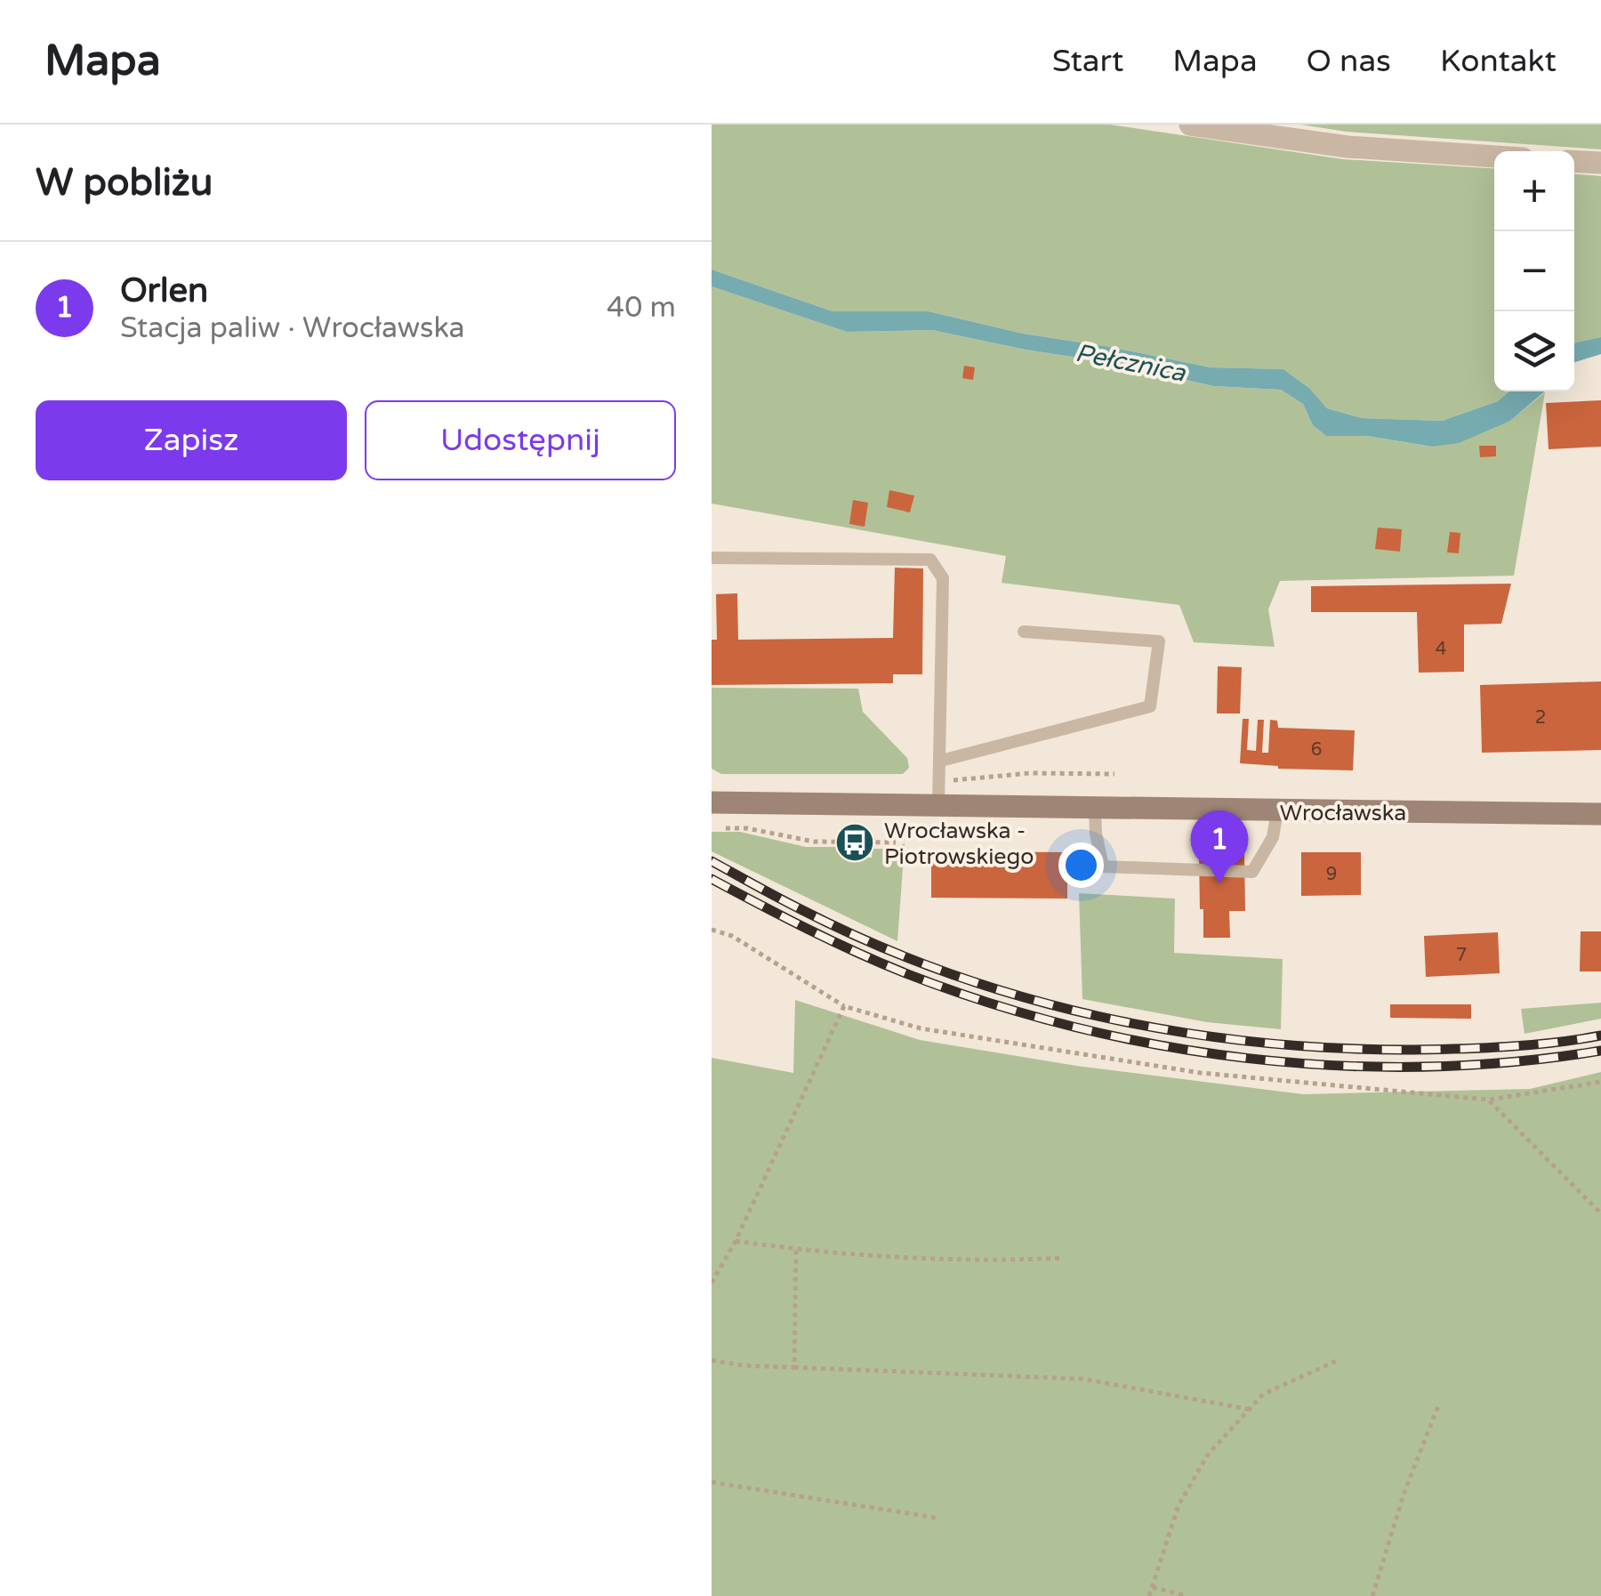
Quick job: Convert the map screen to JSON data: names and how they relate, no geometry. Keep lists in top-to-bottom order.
{
  "streets": {
    "main road": ["Wrocławska"]
  },
  "water": ["Pełcznica"],
  "places": {
    "bus stop": ["Wrocławska - Piotrowskiego"]
  },
  "house_numbers": [
    "4",
    "2",
    "6",
    "9",
    "7"
  ],
  "page": {
    "header": "Mapa",
    "nav": [
      "Start",
      "Mapa",
      "O nas",
      "Kontakt"
    ],
    "heading": "W pobliżu",
    "map_buttons": ["+", "−"],
    "list": [
      {
        "mark": "1",
        "name": "Orlen",
        "note": "Stacja paliw · Wrocławska",
        "value": "40 m"
      }
    ],
    "buttons": ["Zapisz", "Udostępnij"],
    "pins": "1"
  }
}
